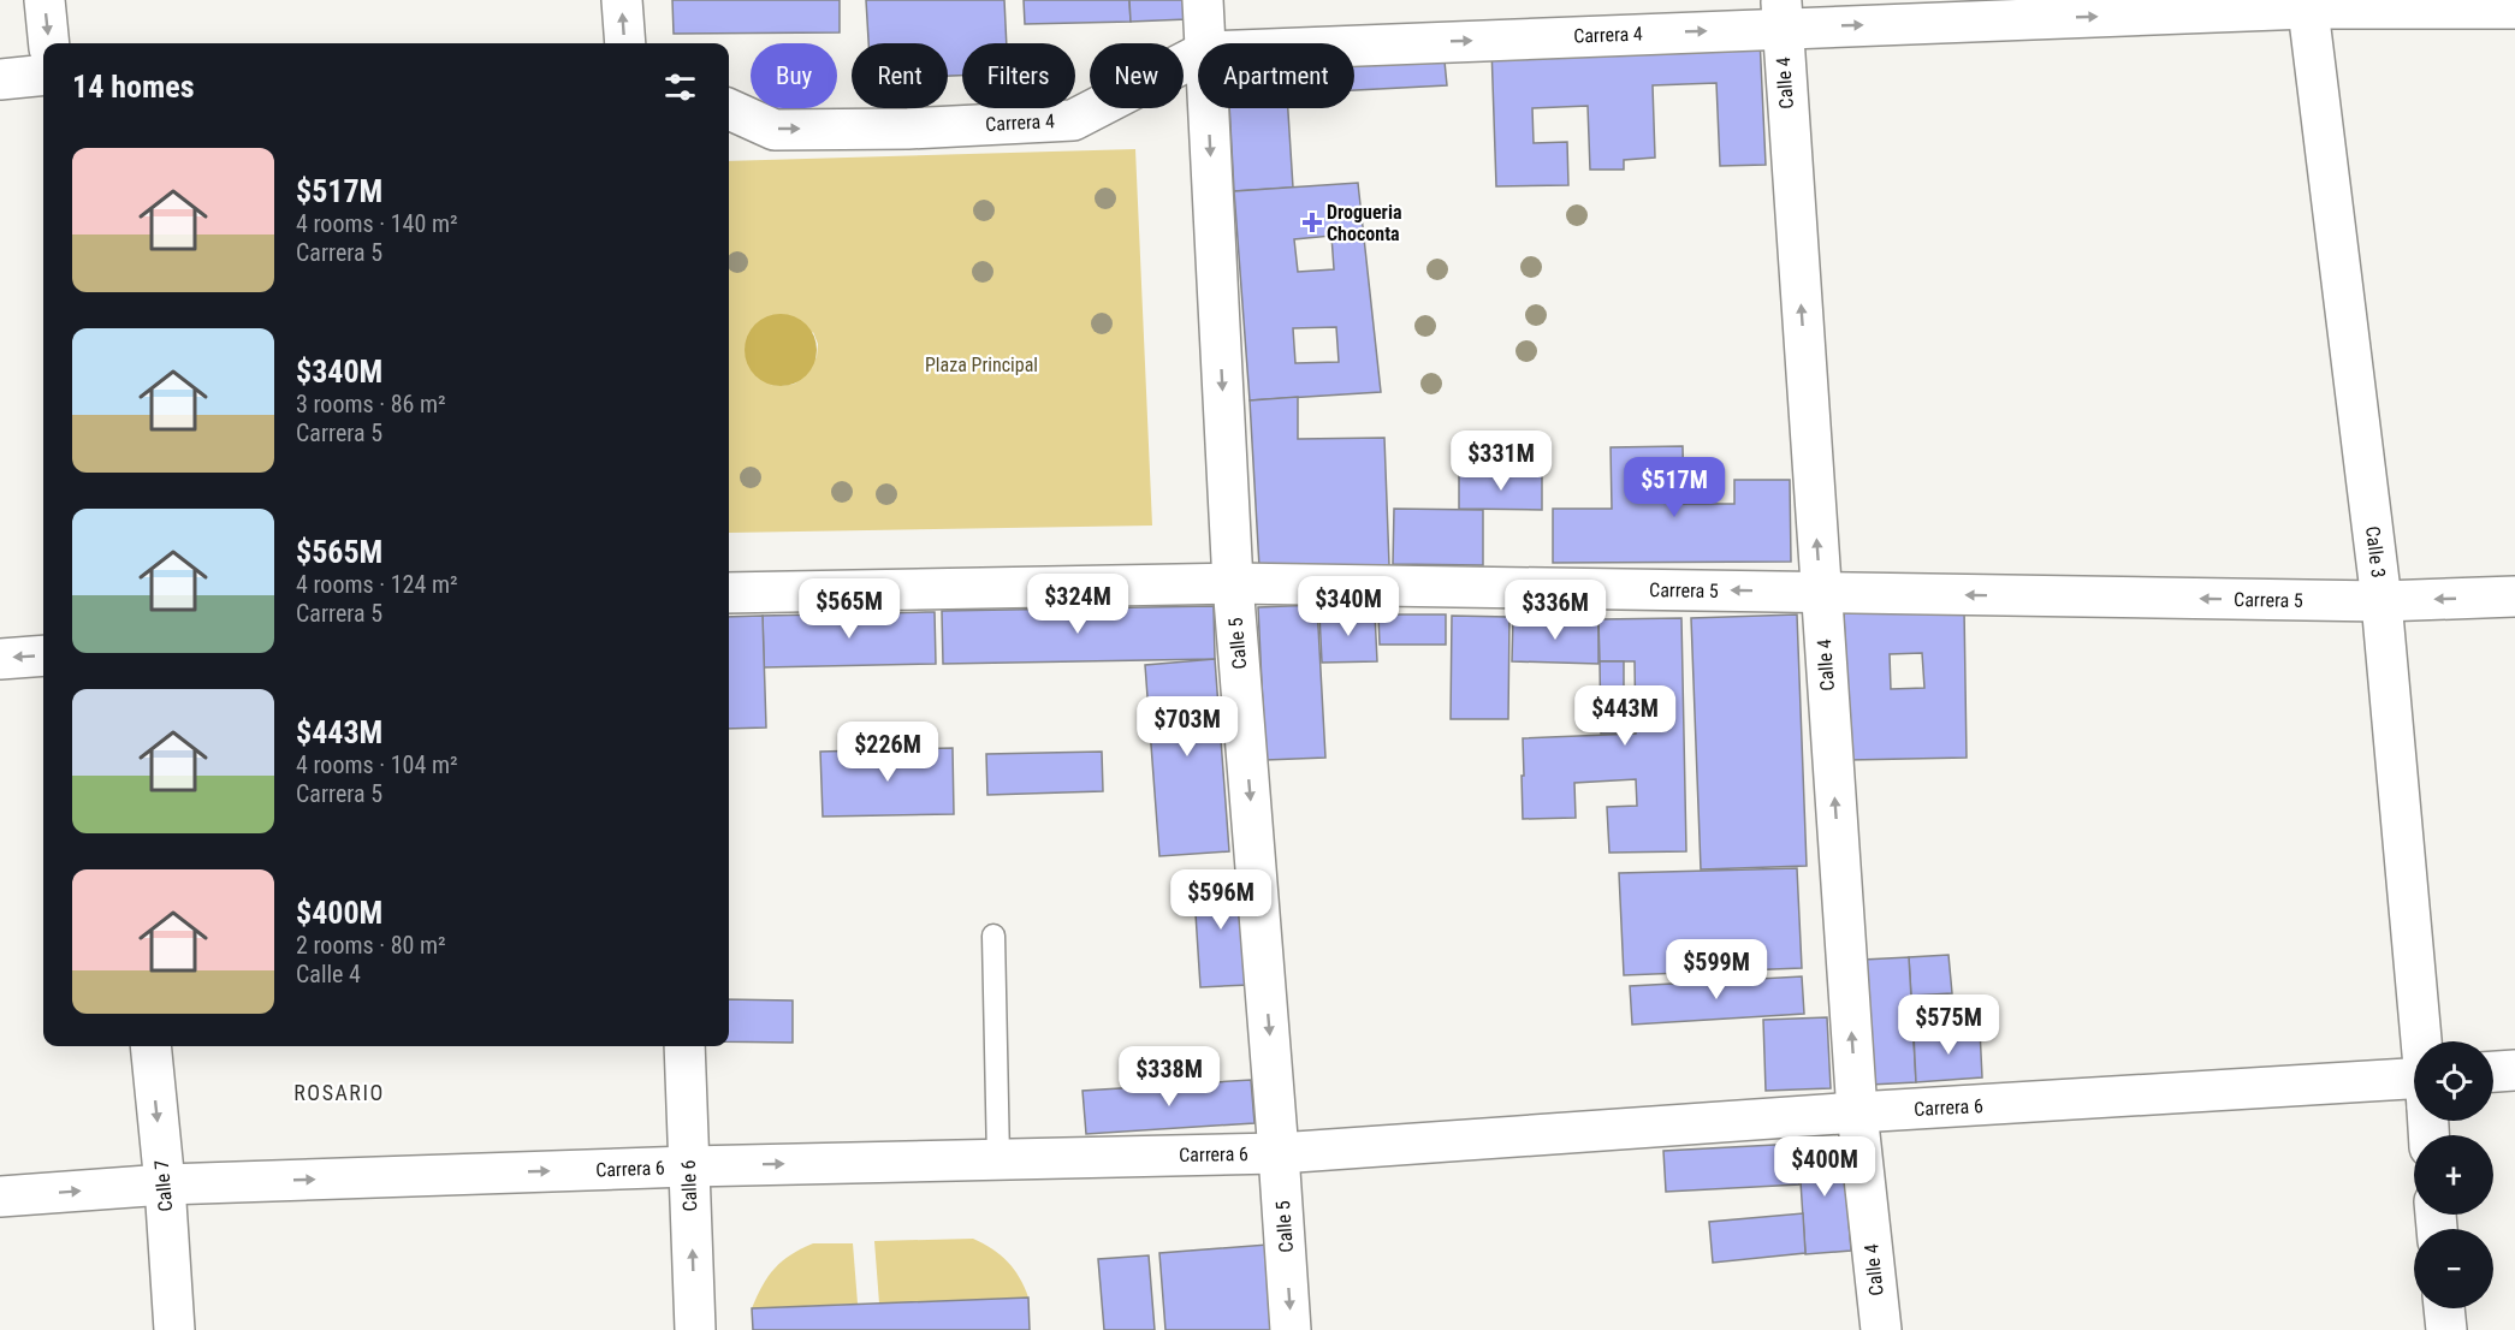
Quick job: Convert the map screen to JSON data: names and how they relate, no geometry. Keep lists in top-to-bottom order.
{
  "streets": {
    "street": [
      "Carrera 4",
      "Calle 4",
      "Calle 3",
      "Carrera 5",
      "Calle 5",
      "Carrera 6",
      "Calle 7",
      "Calle 6"
    ]
  },
  "crossings": [
    ["Carrera 4", "Calle 4"],
    ["Carrera 4", "Calle 3"],
    ["Calle 4", "Carrera 5"],
    ["Calle 4", "Carrera 6"],
    ["Calle 3", "Carrera 5"],
    ["Carrera 5", "Calle 5"],
    ["Calle 5", "Carrera 6"],
    ["Carrera 6", "Calle 7"],
    ["Carrera 6", "Calle 6"]
  ],
  "one_way": [
    "Carrera 4",
    "Calle 4",
    "Carrera 5",
    "Calle 5",
    "Carrera 6",
    "Calle 7",
    "Calle 6"
  ],
  "districts": ["ROSARIO"],
  "parks": ["Plaza Principal"],
  "places": {
    "health": ["Drogueria Choconta"]
  },
  "page": {
    "chip": [
      "Buy",
      "Rent",
      "Filters",
      "New",
      "Apartment"
    ],
    "heading": "14 homes",
    "list": [
      {
        "name": "$517M",
        "note": "4 rooms · 140 m² · Carrera 5"
      },
      {
        "name": "$340M",
        "note": "3 rooms · 86 m² · Carrera 5"
      },
      {
        "name": "$565M",
        "note": "4 rooms · 124 m² · Carrera 5"
      },
      {
        "name": "$443M",
        "note": "4 rooms · 104 m² · Carrera 5"
      },
      {
        "name": "$400M",
        "note": "2 rooms · 80 m² · Calle 4"
      }
    ],
    "price": [
      "$331M",
      "$517M",
      "$324M",
      "$340M",
      "$565M",
      "$336M",
      "$443M",
      "$703M",
      "$226M",
      "$596M",
      "$599M",
      "$575M",
      "$338M",
      "$400M"
    ],
    "map_buttons": ["+", "−"]
  }
}
